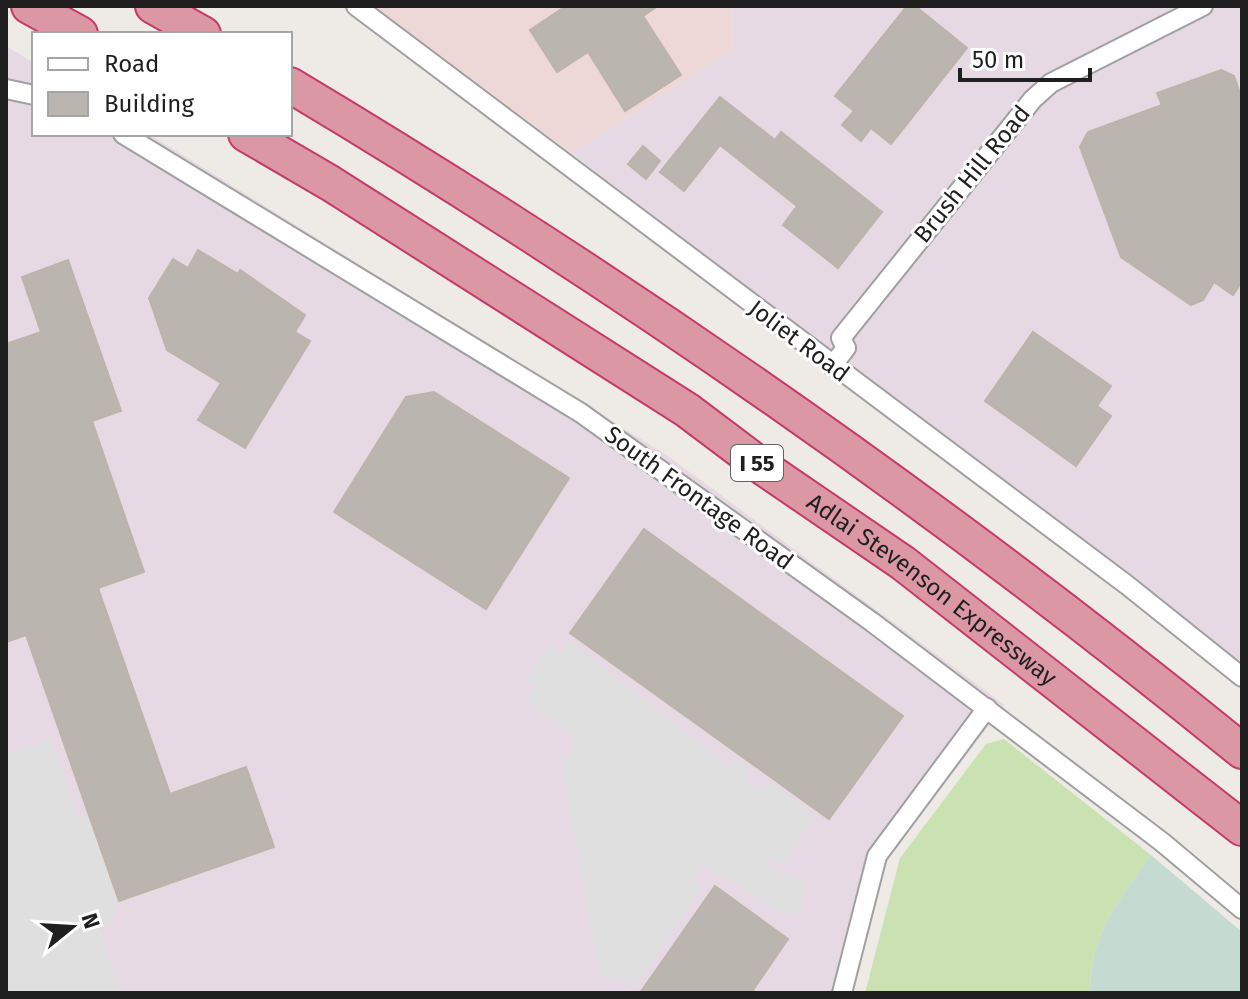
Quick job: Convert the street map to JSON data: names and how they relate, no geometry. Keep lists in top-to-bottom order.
{
  "streets": {
    "highway": ["I 55", "Adlai Stevenson Expressway"],
    "street": ["Brush Hill Road", "Joliet Road", "South Frontage Road"]
  },
  "crossings": [
    ["Brush Hill Road", "Joliet Road"]
  ],
  "legend": ["Road", "Building"],
  "scale_bar": "50 m",
  "north": "right"
}
